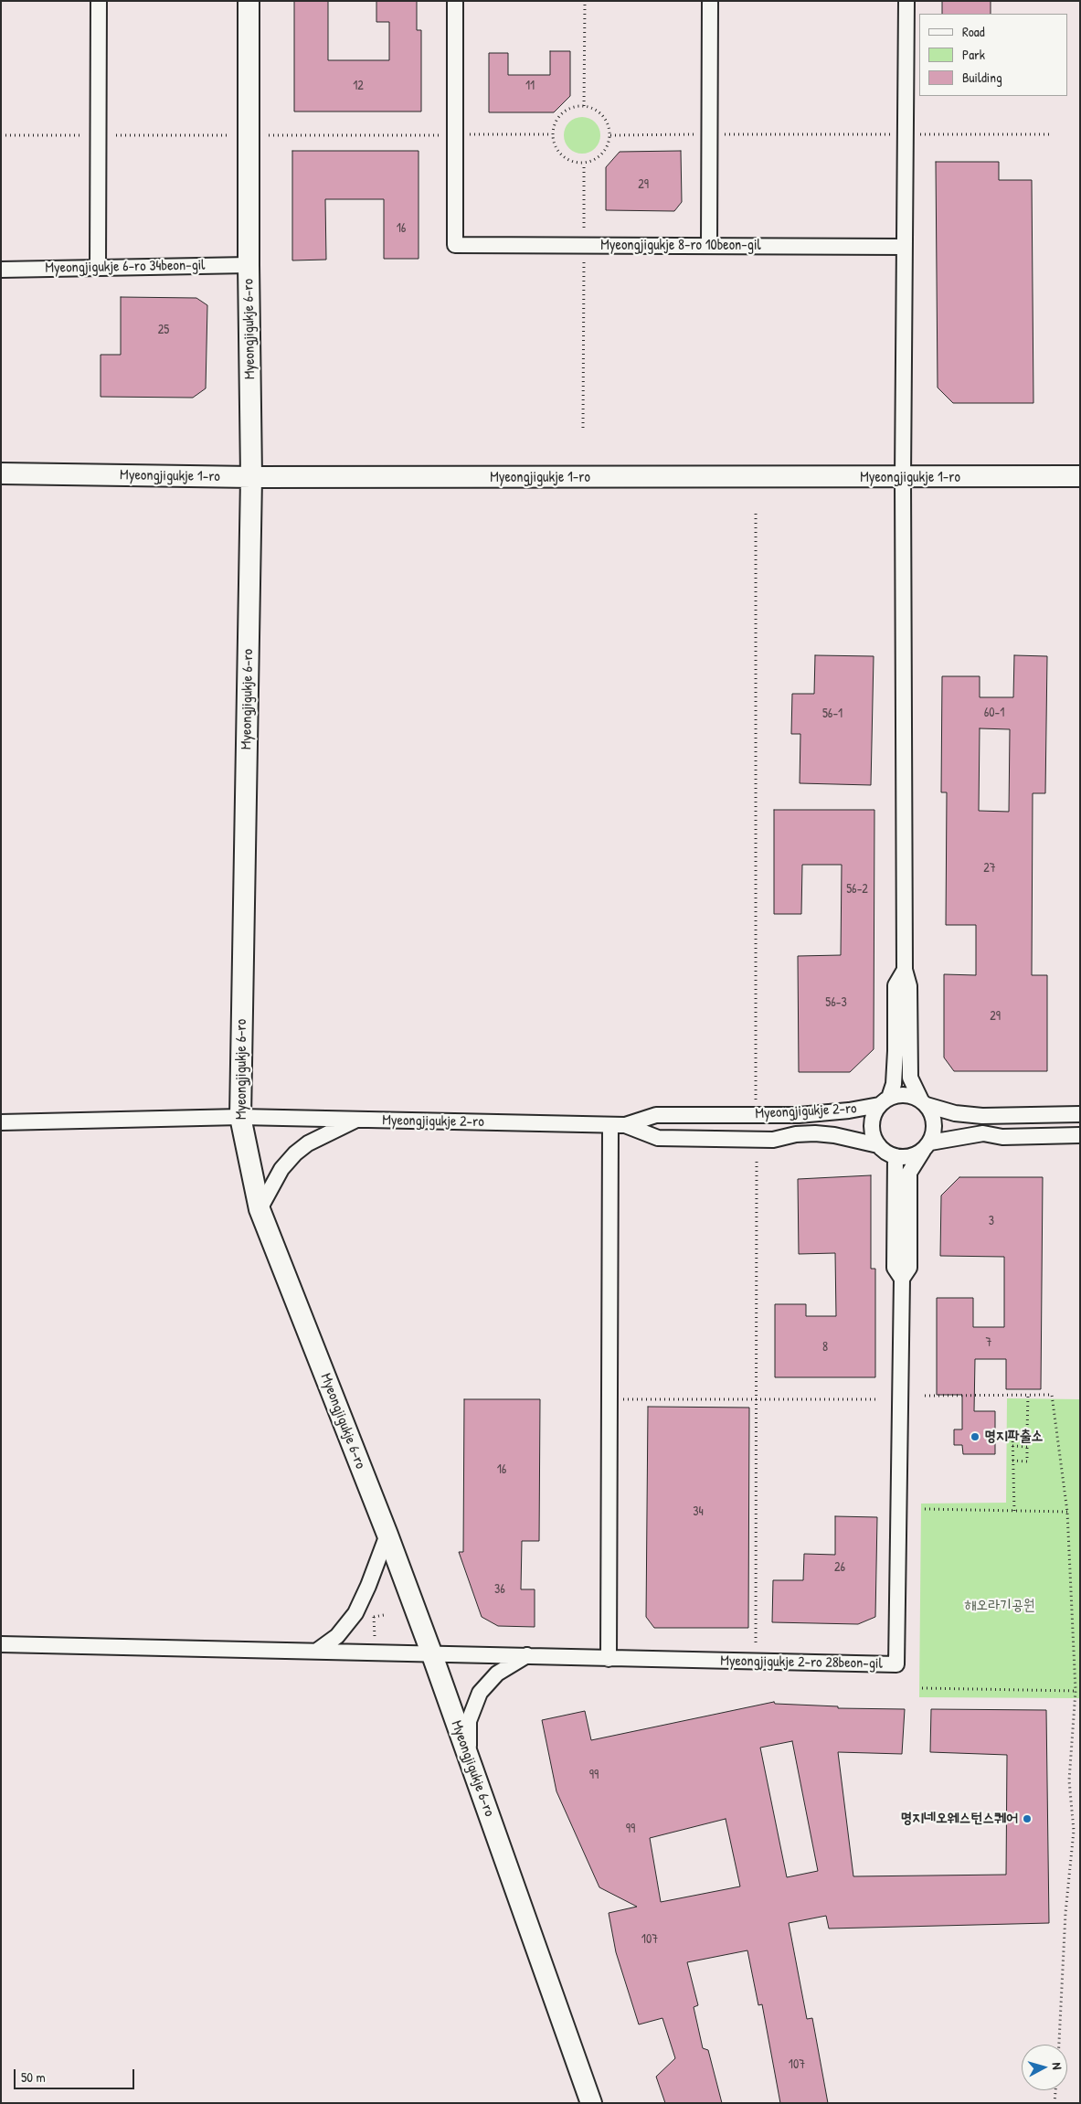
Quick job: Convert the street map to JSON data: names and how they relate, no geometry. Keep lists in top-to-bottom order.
{
  "streets": {
    "street": [
      "Myeongjigukje 8-ro 10beon-gil",
      "Myeongjigukje 6-ro 34beon-gil",
      "Myeongjigukje 6-ro",
      "Myeongjigukje 1-ro",
      "Myeongjigukje 2-ro",
      "Myeongjigukje 2-ro 28beon-gil"
    ]
  },
  "crossings": [
    ["Myeongjigukje 6-ro 34beon-gil", "Myeongjigukje 6-ro"],
    ["Myeongjigukje 6-ro", "Myeongjigukje 1-ro"],
    ["Myeongjigukje 6-ro", "Myeongjigukje 2-ro"],
    ["Myeongjigukje 6-ro", "Myeongjigukje 2-ro 28beon-gil"],
    ["Myeongjigukje 2-ro", "Myeongjigukje 2-ro 28beon-gil"]
  ],
  "parks": ["해오라기공원"],
  "places": ["명지파출소", "명지네오웨스턴스퀘어"],
  "house_numbers": [
    "12",
    "11",
    "29",
    "16",
    "25",
    "60-1",
    "56-1",
    "27",
    "56-2",
    "56-3",
    "29",
    "3",
    "7",
    "8",
    "16",
    "34",
    "26",
    "36",
    "99",
    "99",
    "107",
    "107"
  ],
  "legend": ["Road", "Park", "Building"],
  "scale_bar": "50 m",
  "north": "right"
}
